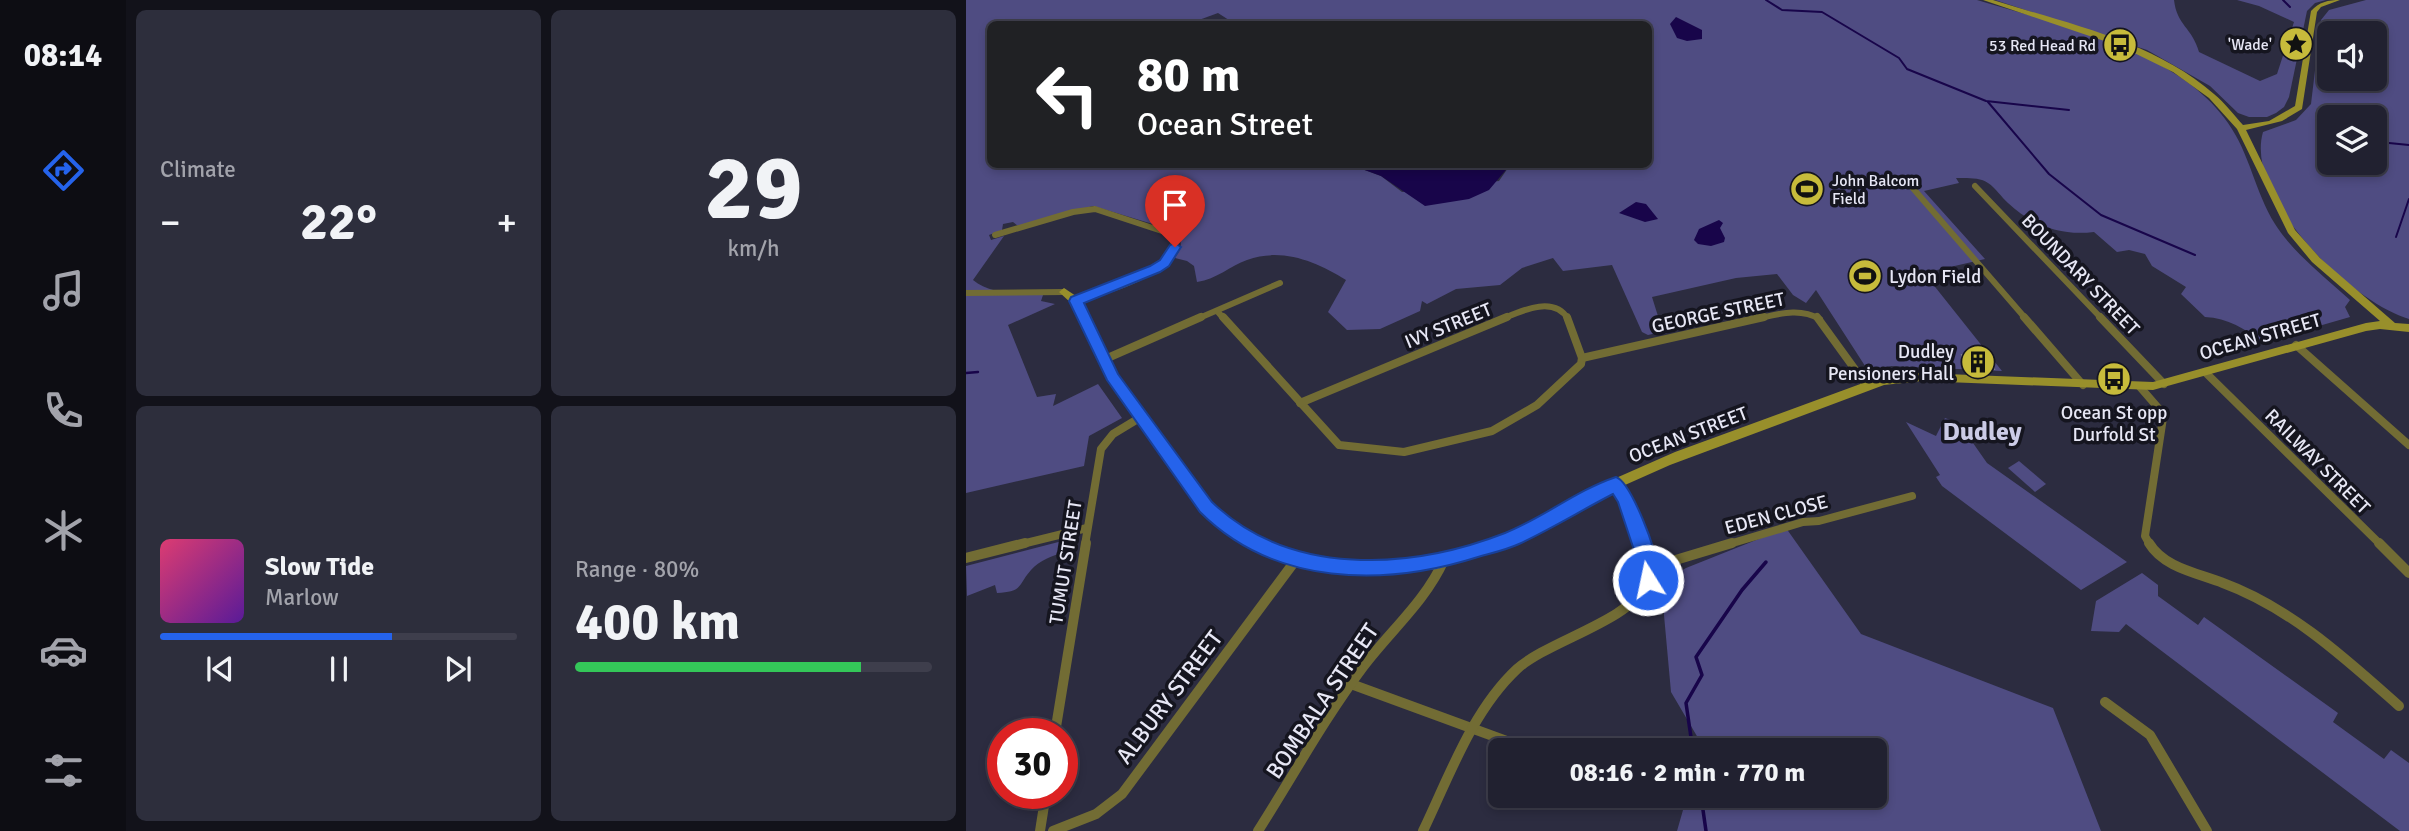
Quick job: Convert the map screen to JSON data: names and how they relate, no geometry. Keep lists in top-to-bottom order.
{
  "streets": {
    "street": [
      "BOUNDARY STREET",
      "GEORGE STREET",
      "IVY STREET",
      "OCEAN STREET",
      "RAILWAY STREET",
      "EDEN CLOSE",
      "TUMUT STREET",
      "ALBURY STREET",
      "BOMBALA STREET"
    ]
  },
  "crossings": [
    ["BOUNDARY STREET", "OCEAN STREET"],
    ["GEORGE STREET", "IVY STREET"],
    ["GEORGE STREET", "OCEAN STREET"],
    ["OCEAN STREET", "RAILWAY STREET"],
    ["OCEAN STREET", "TUMUT STREET"],
    ["OCEAN STREET", "ALBURY STREET"],
    ["OCEAN STREET", "BOMBALA STREET"]
  ],
  "districts": ["Dudley"],
  "places": {
    "place": ["'Wade'"],
    "bus stop": ["53 Red Head Rd", "Ocean St opp Durfold St"],
    "sports": ["John Balcom Field", "Lydon Field"],
    "building": ["Dudley Pensioners Hall"]
  },
  "page": {
    "tabs": "08:14",
    "tile": [
      "Climate",
      ["29", "km/h"],
      ["Range · 80%", "400 km"]
    ],
    "turn": ["80 m", "Ocean Street"],
    "heat": ["−", "22°", "+"],
    "song": ["Slow Tide", "Marlow"],
    "limit": "30",
    "trip": "08:16 · 2 min · 770 m"
  }
}
